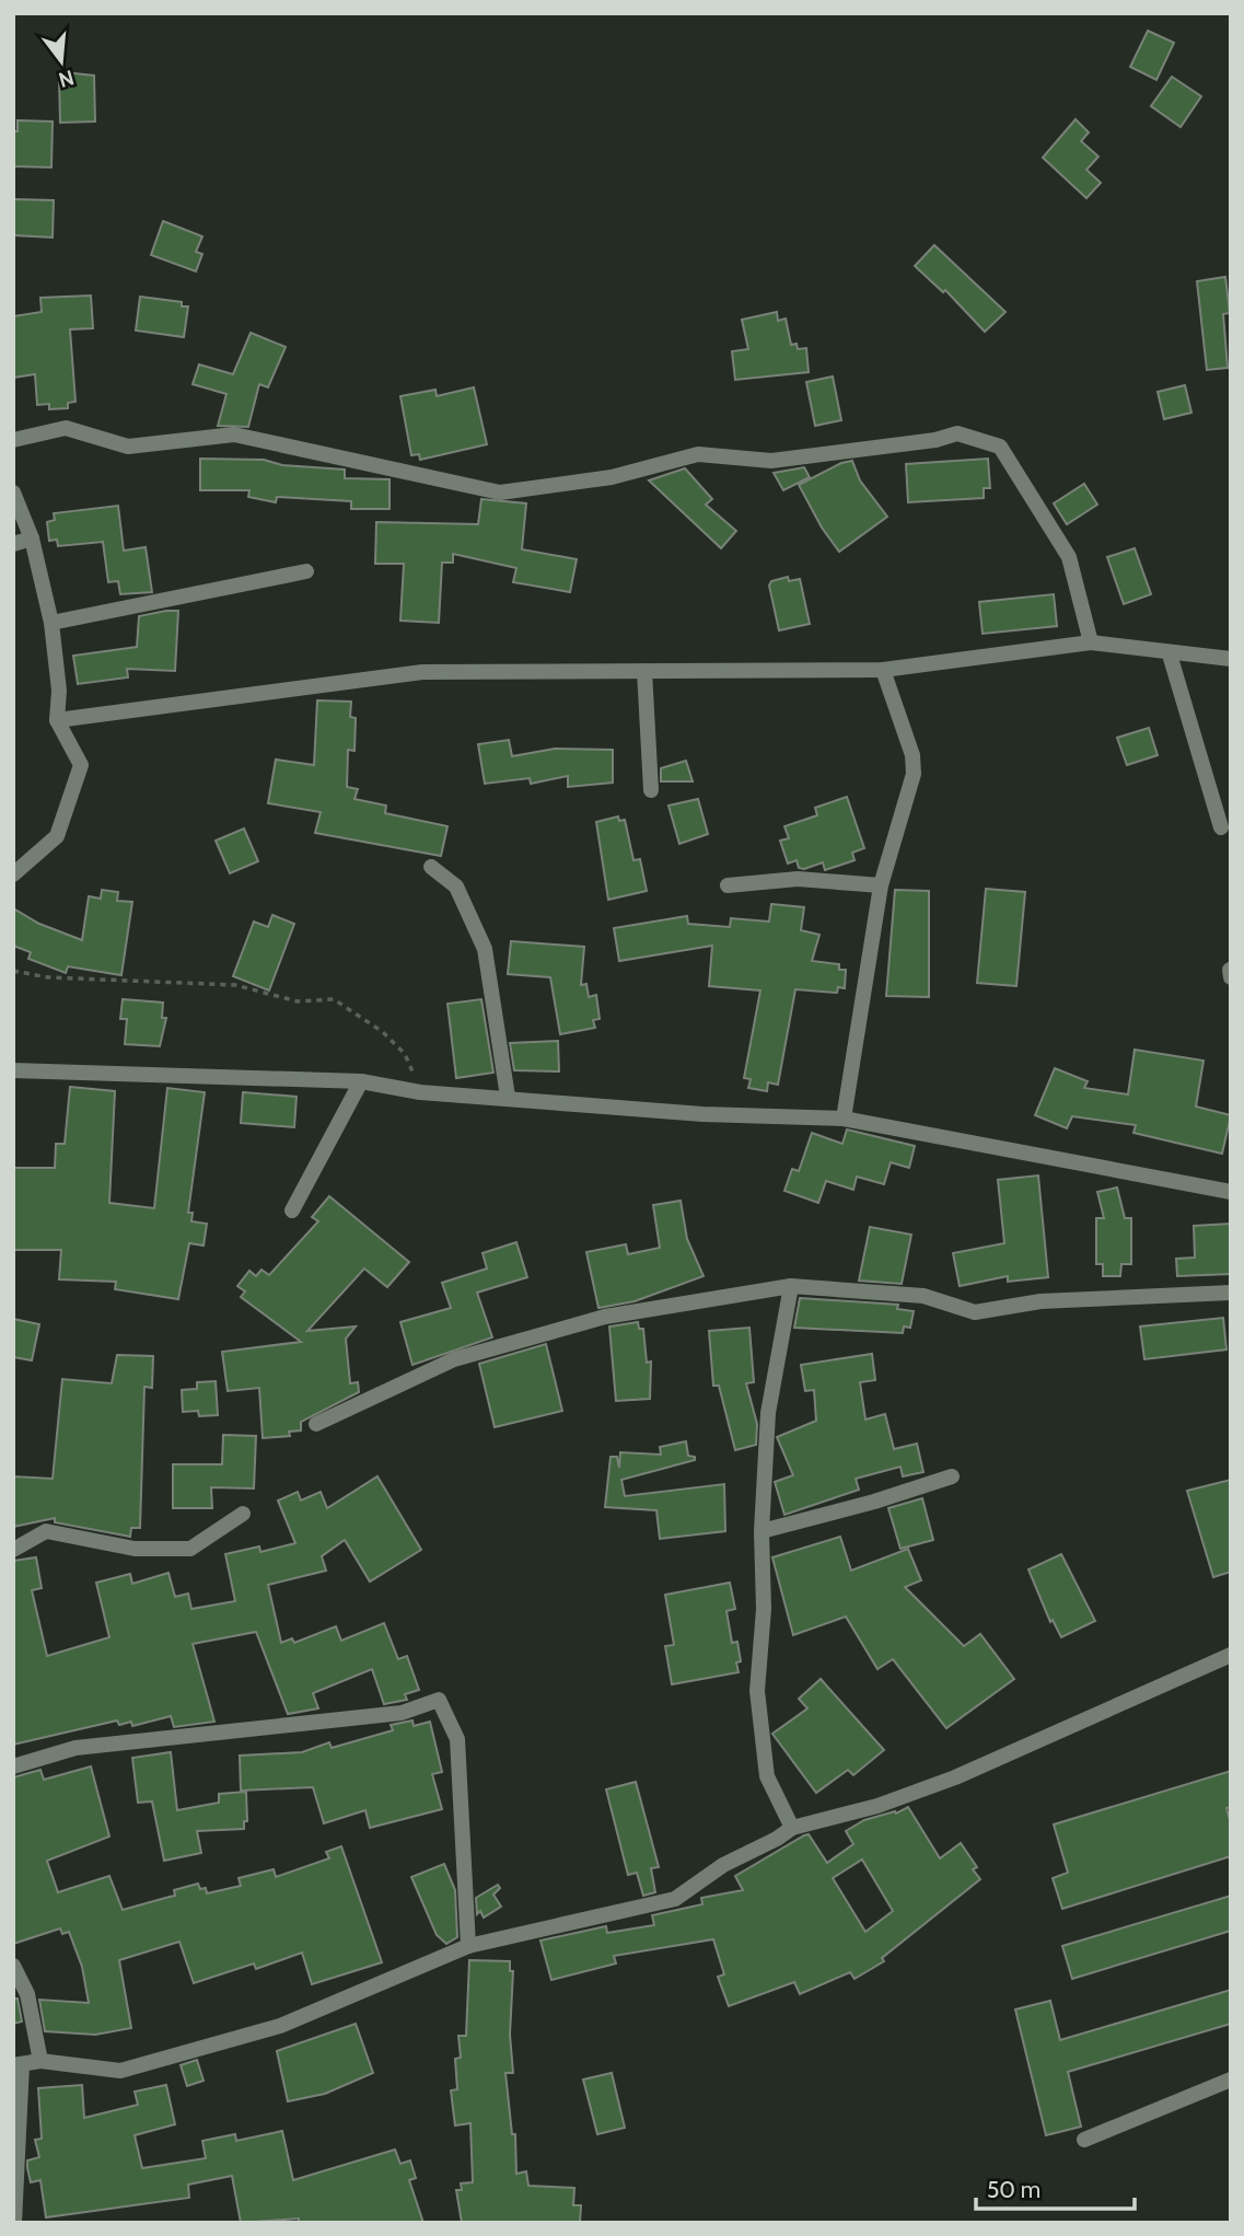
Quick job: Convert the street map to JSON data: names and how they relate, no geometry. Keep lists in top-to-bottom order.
{
  "scale_bar": "50 m",
  "north": "bottom"
}
